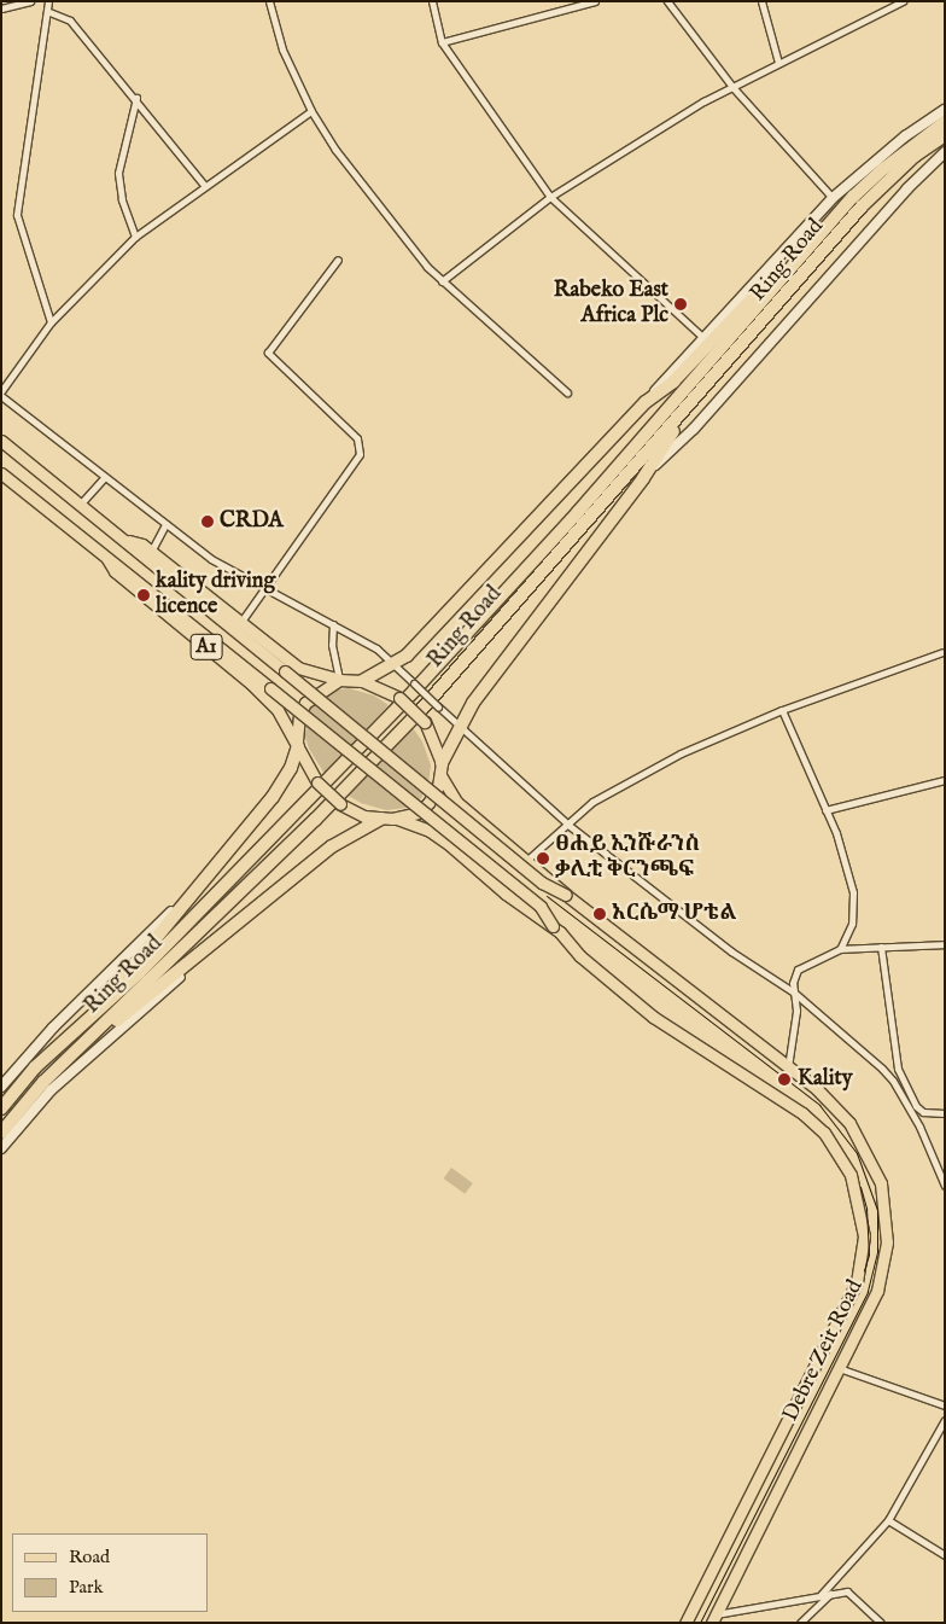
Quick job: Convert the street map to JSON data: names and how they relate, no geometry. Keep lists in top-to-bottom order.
{
  "streets": {
    "highway": ["Ring Road"],
    "main road": ["A1", "Debre Zeit Road"]
  },
  "places": [
    "Rabeko East Africa Plc",
    "CRDA",
    "kality driving licence",
    "ፀሐይ ኢንሹራንስ ቃሊቲ ቅርንጫፍ",
    "አርሴማ ሆቴል",
    "Kality"
  ],
  "legend": ["Road", "Park"]
}
